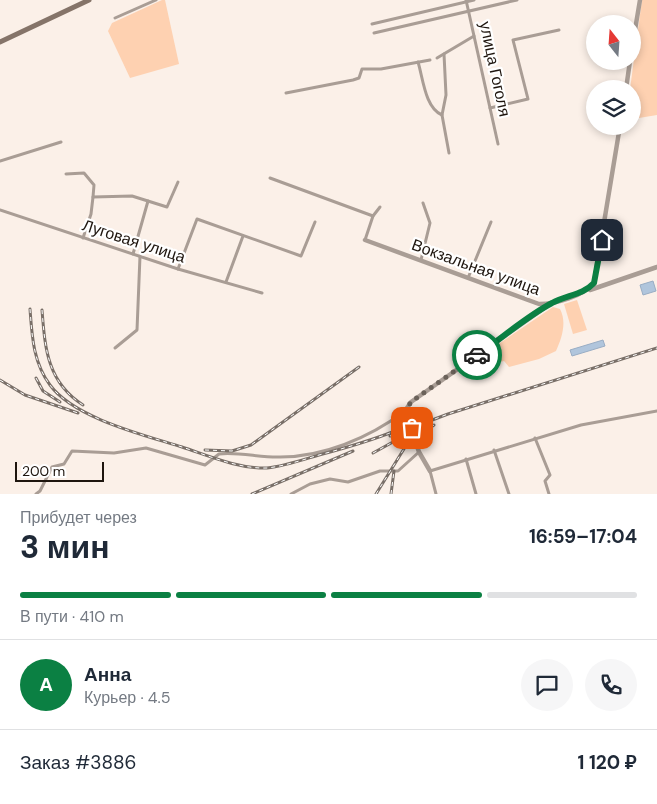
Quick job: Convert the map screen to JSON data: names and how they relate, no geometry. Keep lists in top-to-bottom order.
{
  "streets": {
    "street": ["улица Гоголя", "Луговая улица", "Вокзальная улица"]
  },
  "scale_bar": "200 m",
  "north": "top",
  "page": {
    "scale": "200 m",
    "heading": ["3 мин", "Прибудет через", "16:59–17:04"],
    "panel": [
      "Анна",
      "Курьер · 4.5",
      "Заказ #3886",
      "1 120 ₽"
    ],
    "bar": "В пути · 410 m",
    "round": "А"
  }
}
